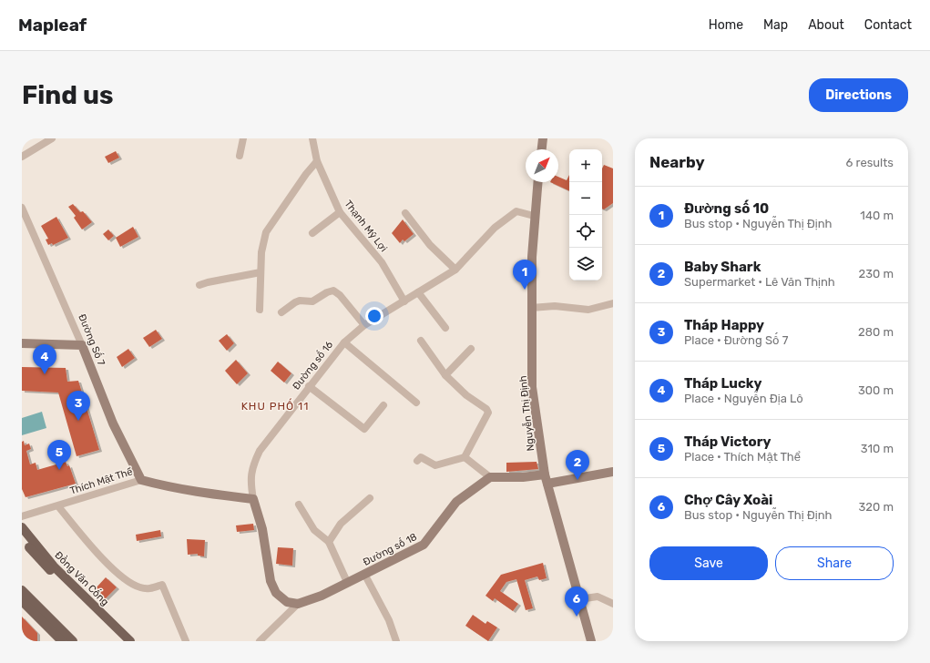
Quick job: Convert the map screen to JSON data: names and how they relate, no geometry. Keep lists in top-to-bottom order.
{
  "streets": {
    "main road": ["Đồng Văn Cống"],
    "street": [
      "Thạnh Mỹ Lợi",
      "Đường Số 7",
      "Đường số 16",
      "Nguyễn Thị Định",
      "Thích Mật Thể",
      "Đường số 18"
    ]
  },
  "crossings": [
    ["Thạnh Mỹ Lợi", "Đường số 16"],
    ["Đường Số 7", "Thích Mật Thể"],
    ["Đường số 16", "Nguyễn Thị Định"],
    ["Đường số 16", "Thích Mật Thể"],
    ["Đường số 16", "Đường số 18"]
  ],
  "districts": ["KHU PHỐ 11"],
  "north": "top right",
  "page": {
    "header": "Mapleaf",
    "nav": [
      "Home",
      "Map",
      "About",
      "Contact"
    ],
    "buttons": [
      "Directions",
      ["Save", "Share"]
    ],
    "title": "Find us",
    "heading": ["Nearby", "6 results"],
    "map_buttons": ["+", "−"],
    "list": [
      {
        "mark": "1",
        "name": "Đường số 10",
        "note": "Bus stop · Nguyễn Thị Định",
        "value": "140 m"
      },
      {
        "mark": "2",
        "name": "Baby Shark",
        "note": "Supermarket · Lê Văn Thịnh",
        "value": "230 m"
      },
      {
        "mark": "3",
        "name": "Tháp Happy",
        "note": "Place · Đường Số 7",
        "value": "280 m"
      },
      {
        "mark": "4",
        "name": "Tháp Lucky",
        "note": "Place · Nguyễn Địa Lô",
        "value": "300 m"
      },
      {
        "mark": "5",
        "name": "Tháp Victory",
        "note": "Place · Thích Mật Thể",
        "value": "310 m"
      },
      {
        "mark": "6",
        "name": "Chợ Cây Xoài",
        "note": "Bus stop · Nguyễn Thị Định",
        "value": "320 m"
      }
    ],
    "pins": [
      "1",
      "4",
      "3",
      "5",
      "2",
      "6"
    ]
  }
}
